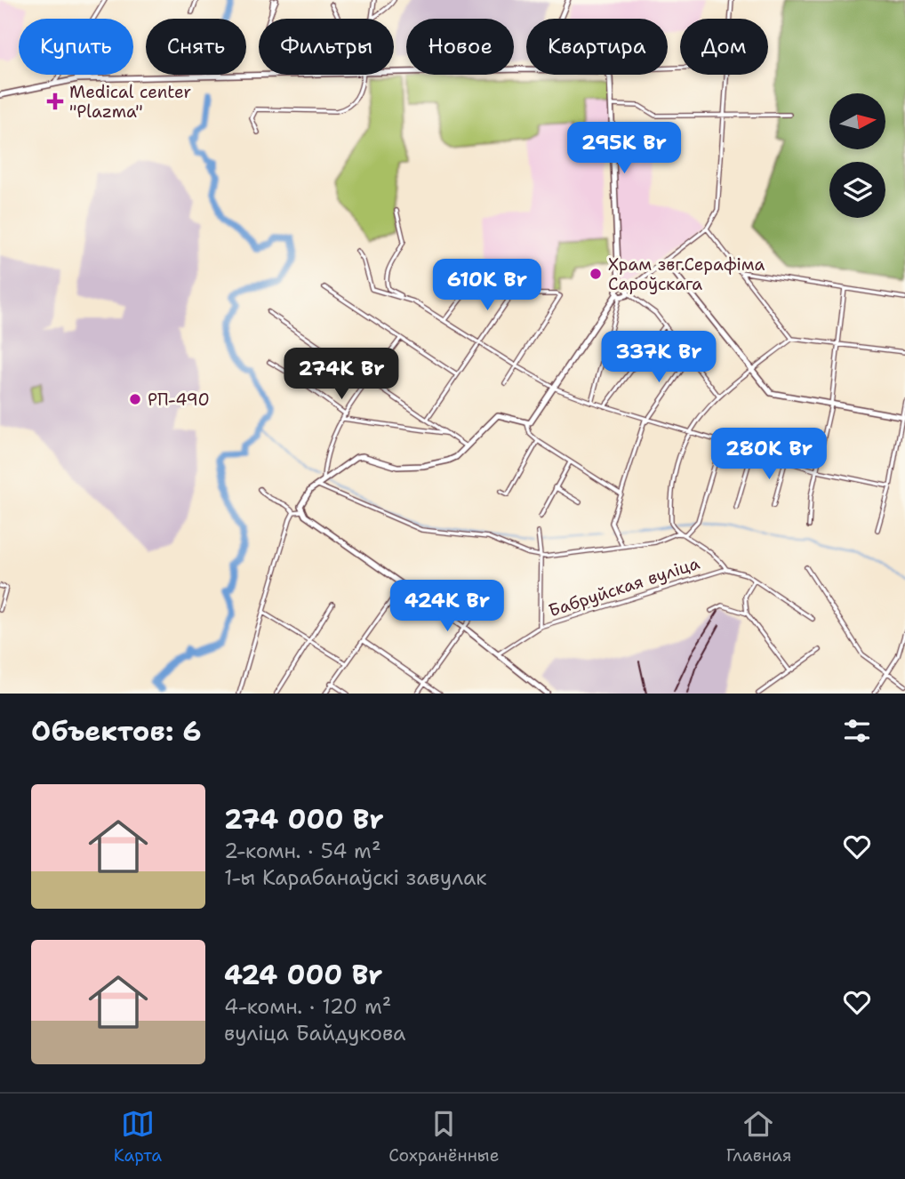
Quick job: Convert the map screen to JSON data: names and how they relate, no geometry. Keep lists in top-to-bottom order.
{
  "streets": {
    "street": ["Бабруйская вуліца"]
  },
  "places": {
    "health": ["Medical center \"Plazma\""],
    "other": ["Храм звг.Серафіма Сароўскага", "РП-490"]
  },
  "north": "right",
  "page": {
    "chip": [
      "Купить",
      "Снять",
      "Фильтры",
      "Новое",
      "Квартира",
      "Дом"
    ],
    "price": [
      "295K Br",
      "610K Br",
      "337K Br",
      "274K Br",
      "280K Br",
      "424K Br"
    ],
    "heading": "Объектов: 6",
    "list": [
      {
        "name": "274 000 Br",
        "note": "2-комн. · 54 m² · 1-ы Карабанаўскі завулак"
      },
      {
        "name": "424 000 Br",
        "note": "4-комн. · 120 m² · вуліца Байдукова"
      }
    ],
    "tabs": ["Карта", "Сохранённые", "Главная"]
  }
}
